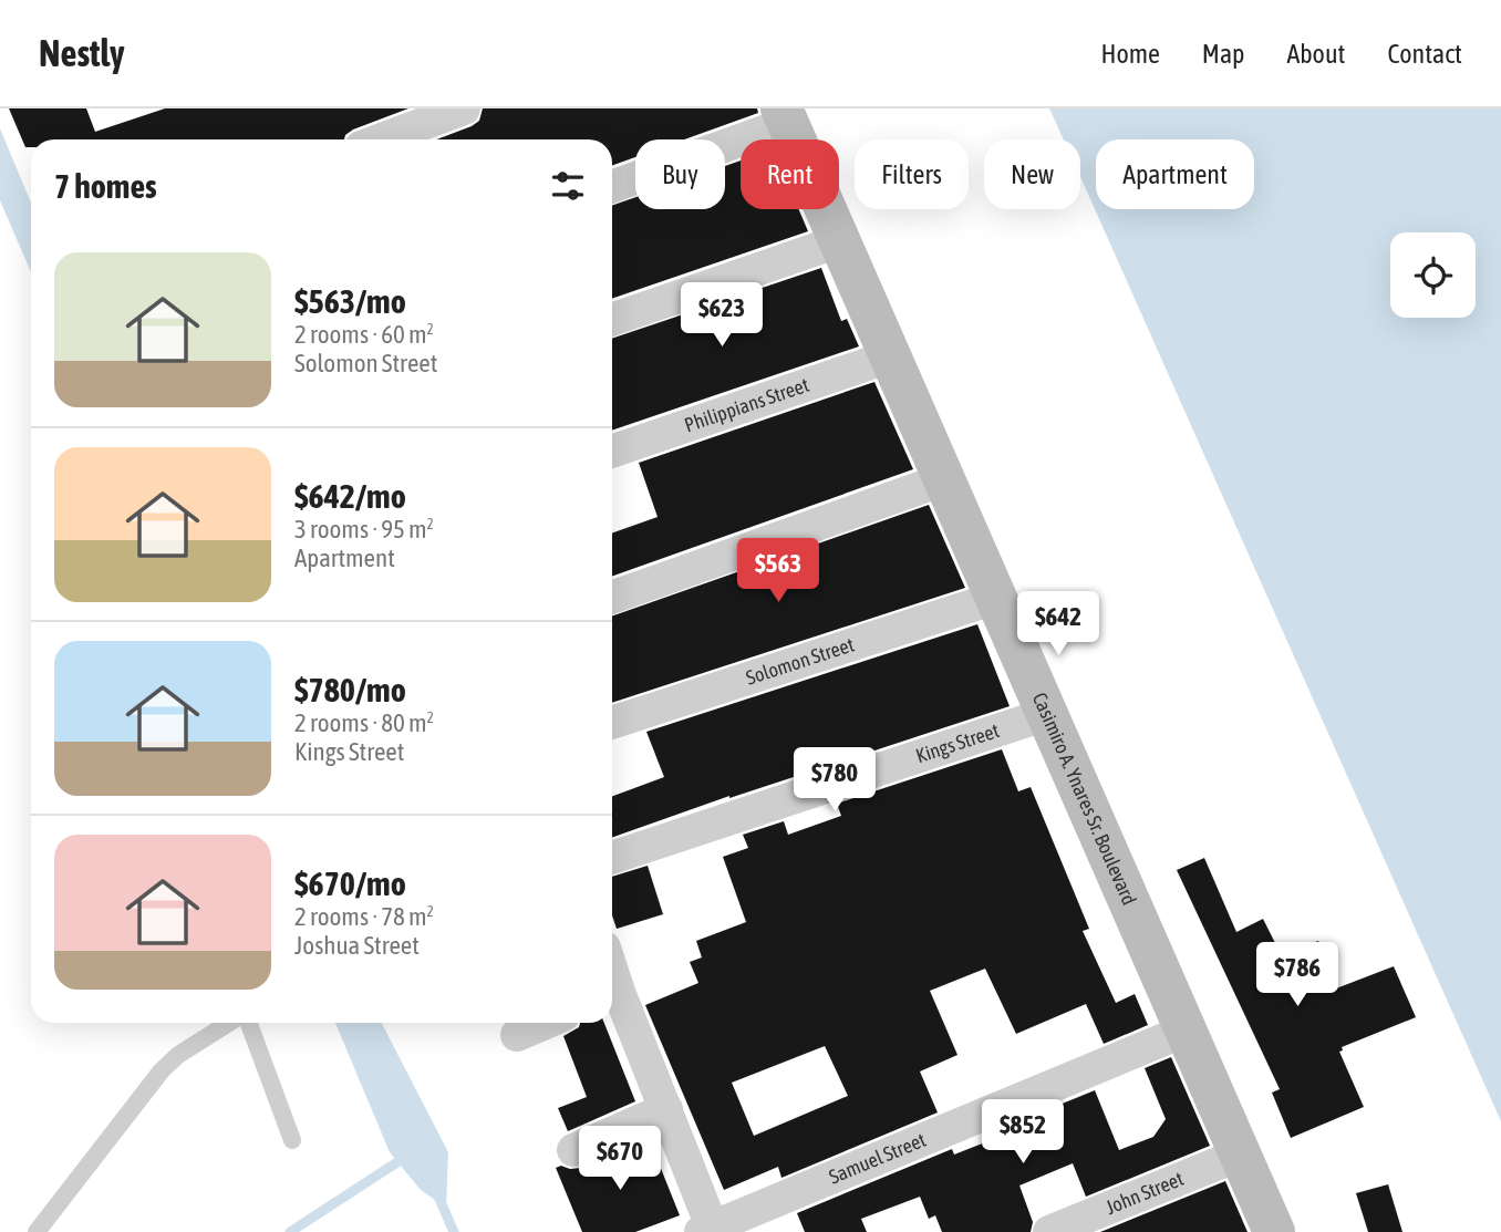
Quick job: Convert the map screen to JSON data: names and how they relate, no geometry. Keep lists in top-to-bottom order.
{
  "streets": {
    "main road": ["Casimiro A. Ynares Sr. Boulevard"],
    "street": [
      "Philippians Street",
      "Solomon Street",
      "Kings Street",
      "Samuel Street",
      "John Street"
    ]
  },
  "crossings": [
    ["Philippians Street", "Casimiro A. Ynares Sr. Boulevard"],
    ["Solomon Street", "Casimiro A. Ynares Sr. Boulevard"],
    ["Kings Street", "Casimiro A. Ynares Sr. Boulevard"],
    ["Casimiro A. Ynares Sr. Boulevard", "Samuel Street"],
    ["Casimiro A. Ynares Sr. Boulevard", "John Street"]
  ],
  "page": {
    "header": "Nestly",
    "nav": [
      "Home",
      "Map",
      "About",
      "Contact"
    ],
    "chip": [
      "Buy",
      "Rent",
      "Filters",
      "New",
      "Apartment"
    ],
    "heading": "7 homes",
    "list": [
      {
        "name": "$563/mo",
        "note": "2 rooms · 60 m² · Solomon Street"
      },
      {
        "name": "$642/mo",
        "note": "3 rooms · 95 m² · Apartment"
      },
      {
        "name": "$780/mo",
        "note": "2 rooms · 80 m² · Kings Street"
      },
      {
        "name": "$670/mo",
        "note": "2 rooms · 78 m² · Joshua Street"
      }
    ],
    "price": [
      "$623",
      "$563",
      "$642",
      "$780",
      "$786",
      "$852",
      "$670"
    ]
  }
}
